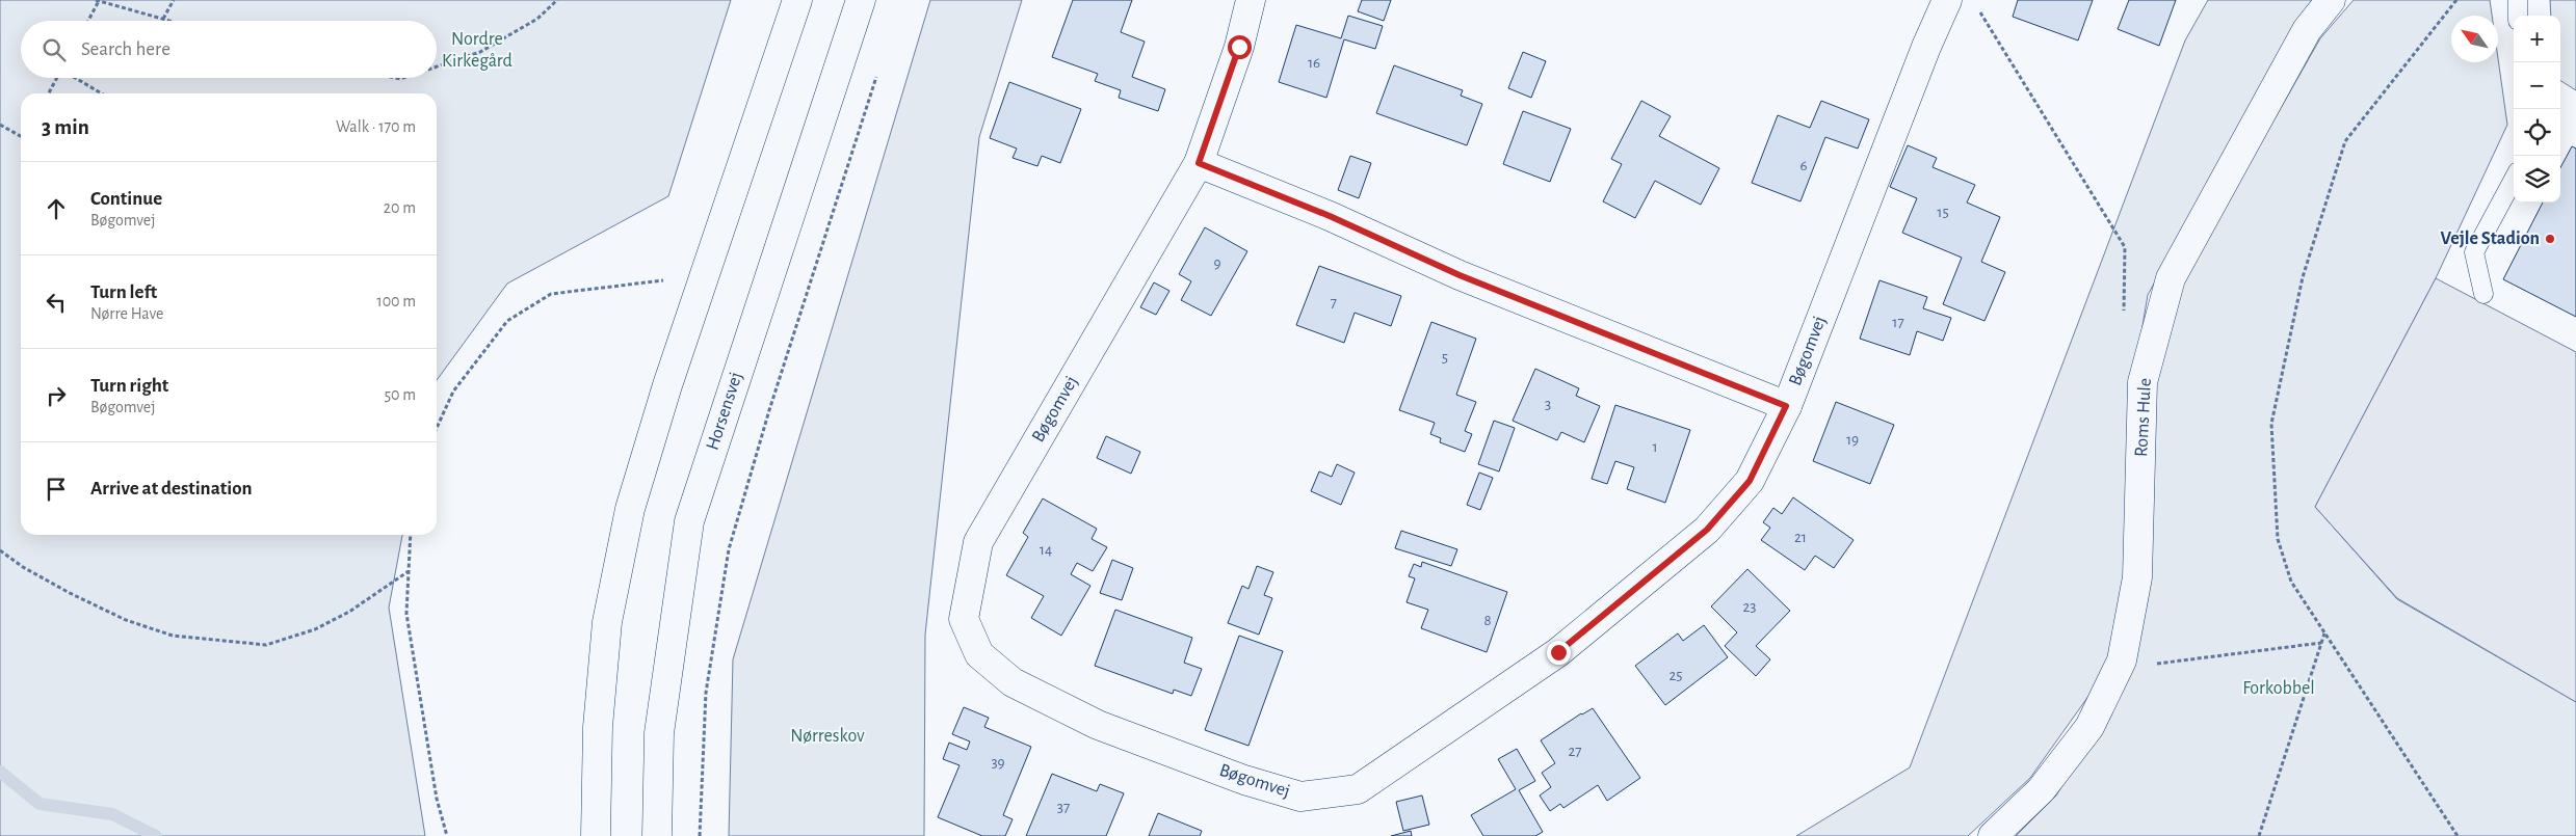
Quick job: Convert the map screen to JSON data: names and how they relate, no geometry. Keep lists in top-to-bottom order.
{
  "streets": {
    "street": ["Bøgomvej", "Horsensvej", "Roms Hule"]
  },
  "parks": ["Nordre Kirkegård", "Forkobbel", "Nørreskov"],
  "places": ["Vejle Stadion"],
  "house_numbers": [
    "16",
    "6",
    "15",
    "9",
    "7",
    "17",
    "5",
    "3",
    "19",
    "1",
    "21",
    "14",
    "23",
    "8",
    "25",
    "27",
    "39",
    "37"
  ],
  "north": "top left",
  "page": {
    "map_buttons": ["+", "−"],
    "search": "Search here",
    "heading": ["3 min", "Walk · 170 m"],
    "list": [
      ["Continue", "Bøgomvej", "20 m"],
      ["Turn left", "Nørre Have", "100 m"],
      ["Turn right", "Bøgomvej", "50 m"],
      "Arrive at destination"
    ]
  }
}
